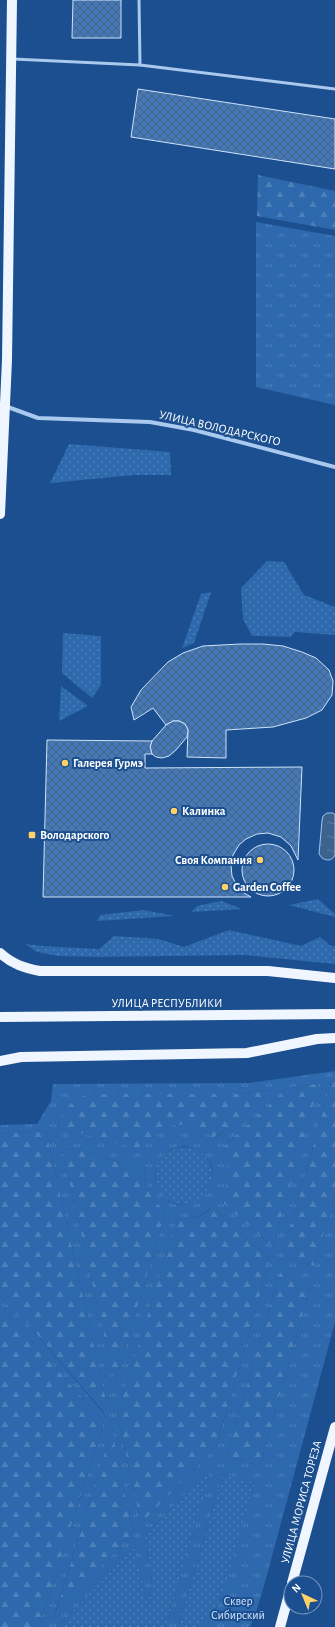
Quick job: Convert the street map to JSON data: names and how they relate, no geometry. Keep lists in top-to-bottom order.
{
  "streets": {
    "main road": ["УЛИЦА РЕСПУБЛИКИ", "УЛИЦА МОРИСА ТОРЕЗА"],
    "street": ["УЛИЦА ВОЛОДАРСКОГО"]
  },
  "parks": ["Сквер Сибирский"],
  "places": {
    "other": [
      "Галерея Гурмэ",
      "Калинка",
      "Своя Компания",
      "Garden Coffee"
    ],
    "transit": ["Володарского"]
  },
  "north": "top left"
}
